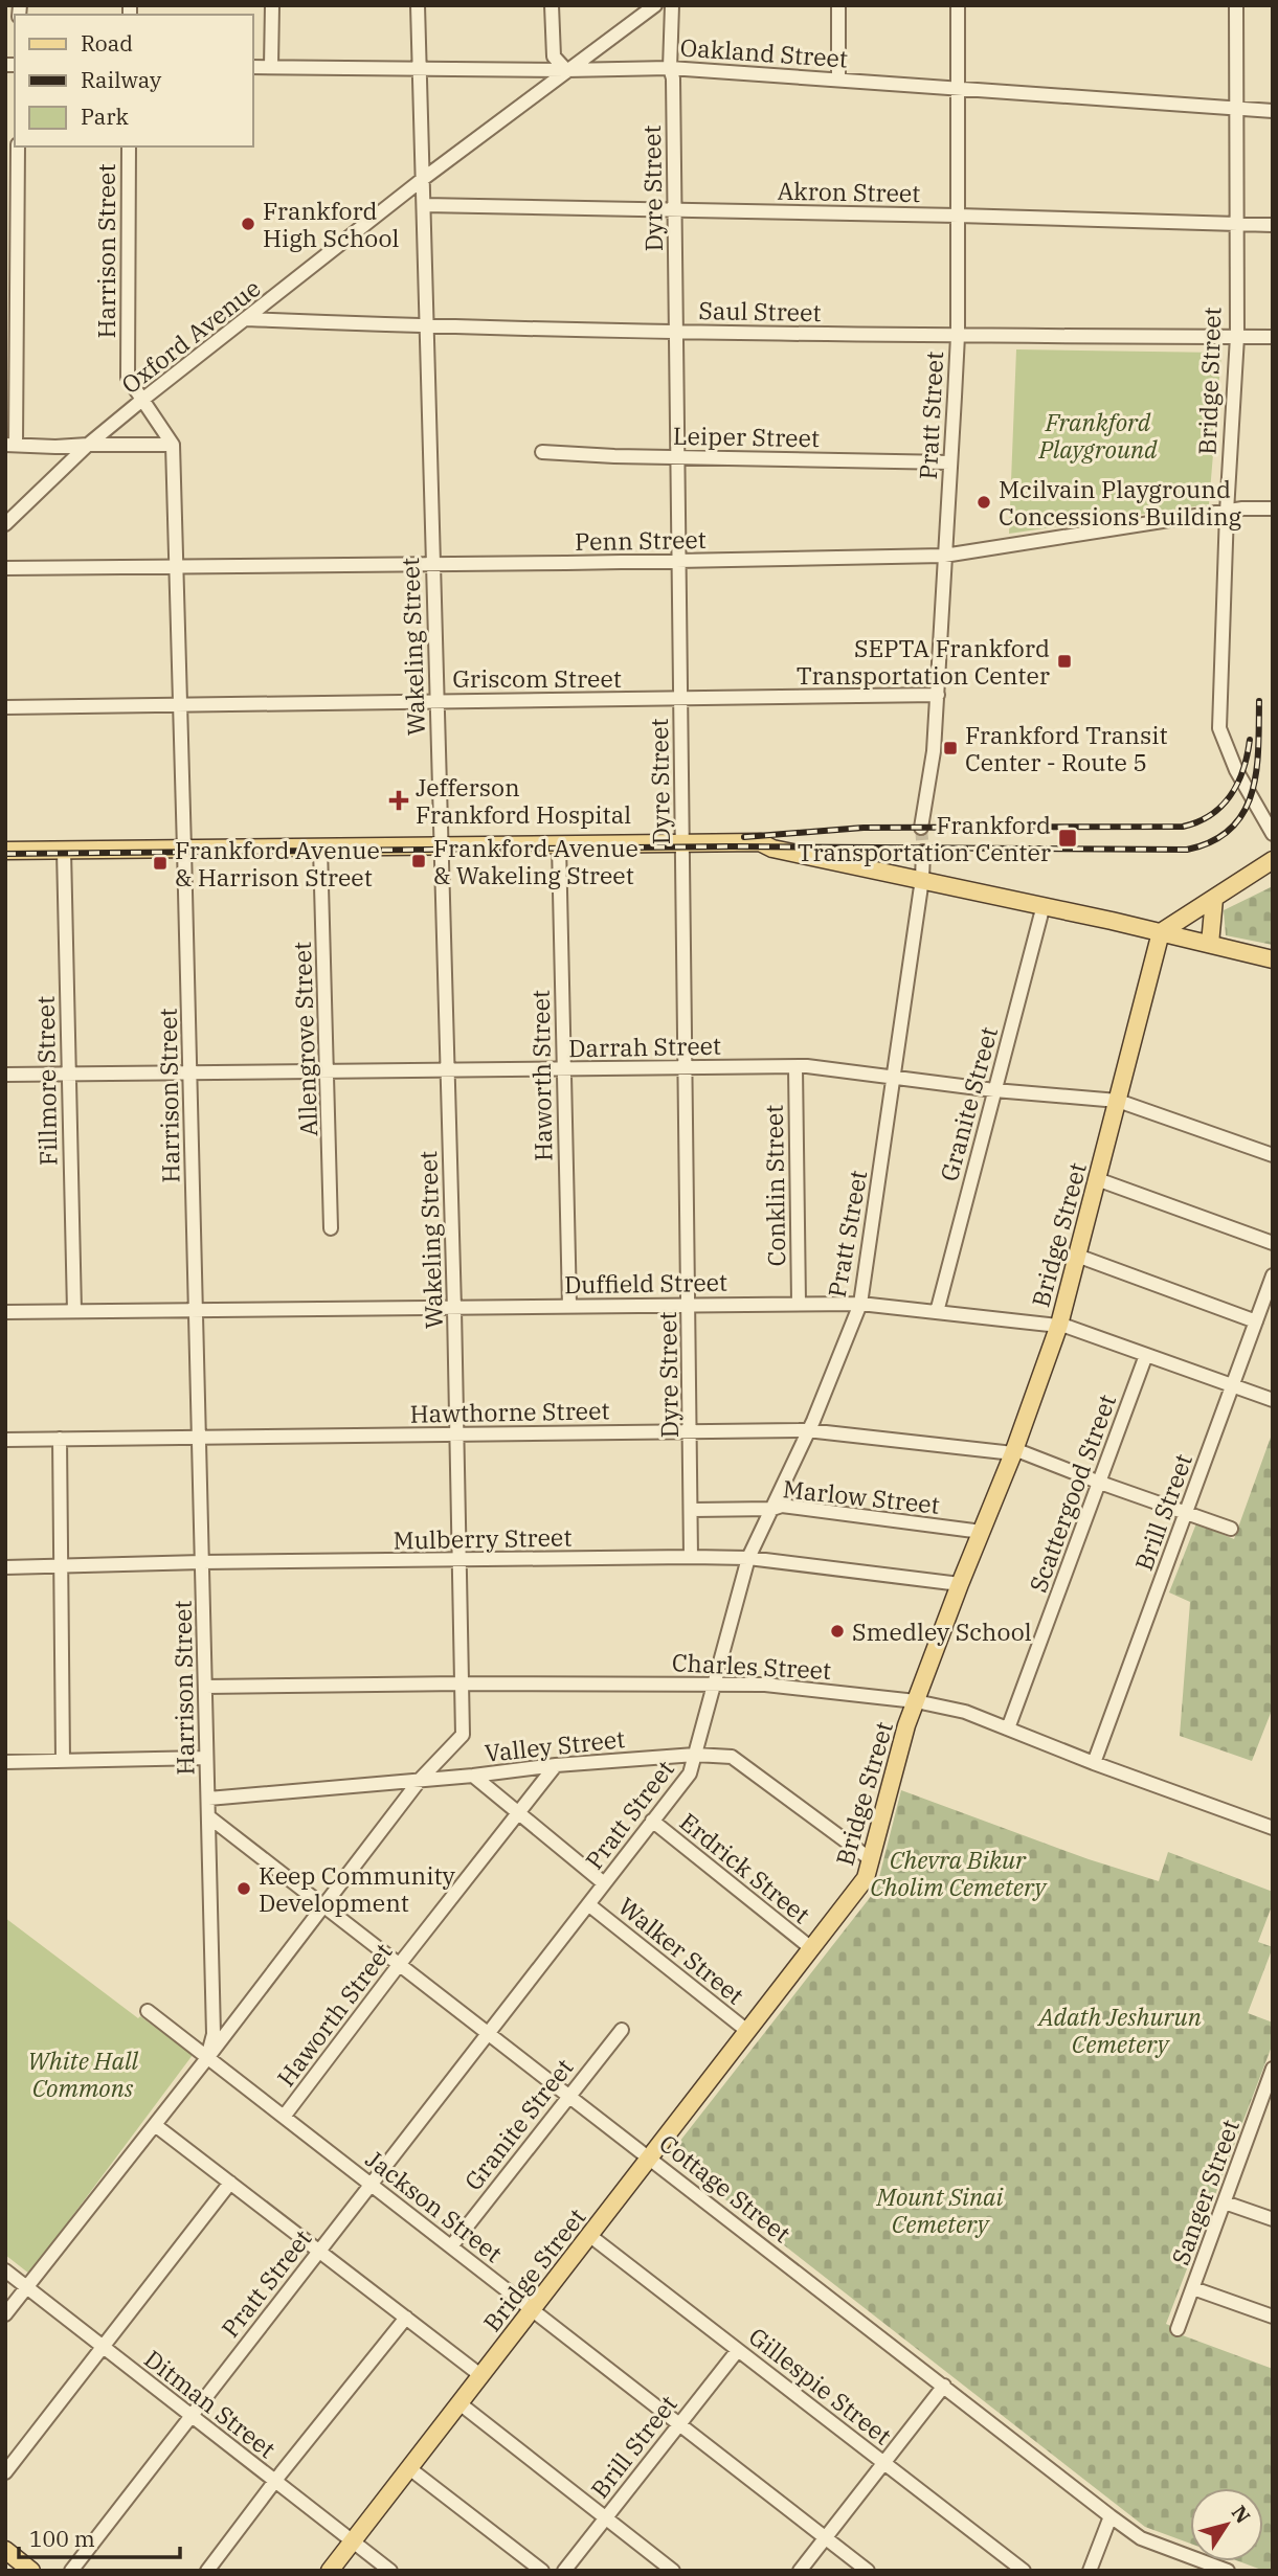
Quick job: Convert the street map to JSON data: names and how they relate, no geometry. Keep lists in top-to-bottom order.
{
  "streets": {
    "main road": ["Bridge Street"],
    "street": [
      "Oakland Street",
      "Dyre Street",
      "Akron Street",
      "Harrison Street",
      "Saul Street",
      "Oxford Avenue",
      "Pratt Street",
      "Leiper Street",
      "Penn Street",
      "Wakeling Street",
      "Griscom Street",
      "Allengrove Street",
      "Darrah Street",
      "Haworth Street",
      "Fillmore Street",
      "Granite Street",
      "Conklin Street",
      "Duffield Street",
      "Hawthorne Street",
      "Scattergood Street",
      "Marlow Street",
      "Brill Street",
      "Mulberry Street",
      "Charles Street",
      "Valley Street",
      "Erdrick Street",
      "Walker Street",
      "Cottage Street",
      "Sanger Street",
      "Jackson Street",
      "Gillespie Street",
      "Ditman Street"
    ]
  },
  "crossings": [
    ["Oakland Street", "Dyre Street"],
    ["Oakland Street", "Oxford Avenue"],
    ["Oakland Street", "Bridge Street"],
    ["Oakland Street", "Pratt Street"],
    ["Oakland Street", "Wakeling Street"],
    ["Dyre Street", "Akron Street"],
    ["Dyre Street", "Saul Street"],
    ["Dyre Street", "Leiper Street"],
    ["Dyre Street", "Penn Street"],
    ["Dyre Street", "Griscom Street"],
    ["Dyre Street", "Darrah Street"],
    ["Dyre Street", "Duffield Street"],
    ["Dyre Street", "Hawthorne Street"],
    ["Dyre Street", "Marlow Street"],
    ["Dyre Street", "Mulberry Street"],
    ["Akron Street", "Bridge Street"],
    ["Akron Street", "Pratt Street"],
    ["Akron Street", "Wakeling Street"],
    ["Harrison Street", "Oxford Avenue"],
    ["Harrison Street", "Penn Street"],
    ["Harrison Street", "Wakeling Street"],
    ["Harrison Street", "Griscom Street"],
    ["Harrison Street", "Darrah Street"],
    ["Harrison Street", "Duffield Street"],
    ["Harrison Street", "Hawthorne Street"],
    ["Harrison Street", "Mulberry Street"],
    ["Harrison Street", "Charles Street"],
    ["Harrison Street", "Valley Street"],
    ["Harrison Street", "Cottage Street"],
    ["Harrison Street", "Jackson Street"],
    ["Saul Street", "Oxford Avenue"],
    ["Saul Street", "Bridge Street"],
    ["Saul Street", "Pratt Street"],
    ["Saul Street", "Wakeling Street"],
    ["Oxford Avenue", "Wakeling Street"],
    ["Bridge Street", "Penn Street"],
    ["Bridge Street", "Darrah Street"],
    ["Bridge Street", "Duffield Street"],
    ["Bridge Street", "Hawthorne Street"],
    ["Bridge Street", "Marlow Street"],
    ["Bridge Street", "Mulberry Street"],
    ["Bridge Street", "Charles Street"],
    ["Bridge Street", "Valley Street"],
    ["Bridge Street", "Erdrick Street"],
    ["Bridge Street", "Walker Street"],
    ["Bridge Street", "Cottage Street"],
    ["Bridge Street", "Jackson Street"],
    ["Bridge Street", "Gillespie Street"],
    ["Bridge Street", "Ditman Street"],
    ["Pratt Street", "Leiper Street"],
    ["Pratt Street", "Penn Street"],
    ["Pratt Street", "Griscom Street"],
    ["Pratt Street", "Darrah Street"],
    ["Pratt Street", "Duffield Street"],
    ["Pratt Street", "Hawthorne Street"],
    ["Pratt Street", "Marlow Street"],
    ["Pratt Street", "Mulberry Street"],
    ["Pratt Street", "Charles Street"],
    ["Pratt Street", "Valley Street"],
    ["Pratt Street", "Erdrick Street"],
    ["Pratt Street", "Walker Street"],
    ["Pratt Street", "Cottage Street"],
    ["Pratt Street", "Jackson Street"],
    ["Pratt Street", "Ditman Street"],
    ["Penn Street", "Wakeling Street"],
    ["Wakeling Street", "Griscom Street"],
    ["Wakeling Street", "Darrah Street"],
    ["Wakeling Street", "Duffield Street"],
    ["Wakeling Street", "Hawthorne Street"],
    ["Wakeling Street", "Mulberry Street"],
    ["Wakeling Street", "Charles Street"],
    ["Wakeling Street", "Valley Street"],
    ["Wakeling Street", "Cottage Street"],
    ["Wakeling Street", "Jackson Street"],
    ["Wakeling Street", "Ditman Street"],
    ["Allengrove Street", "Darrah Street"],
    ["Darrah Street", "Haworth Street"],
    ["Darrah Street", "Fillmore Street"],
    ["Darrah Street", "Granite Street"],
    ["Darrah Street", "Conklin Street"],
    ["Haworth Street", "Duffield Street"],
    ["Haworth Street", "Valley Street"],
    ["Haworth Street", "Walker Street"],
    ["Haworth Street", "Cottage Street"],
    ["Haworth Street", "Jackson Street"],
    ["Fillmore Street", "Duffield Street"],
    ["Granite Street", "Duffield Street"],
    ["Granite Street", "Cottage Street"],
    ["Granite Street", "Jackson Street"],
    ["Conklin Street", "Duffield Street"],
    ["Duffield Street", "Scattergood Street"],
    ["Duffield Street", "Brill Street"],
    ["Hawthorne Street", "Scattergood Street"],
    ["Hawthorne Street", "Brill Street"],
    ["Scattergood Street", "Charles Street"],
    ["Brill Street", "Charles Street"],
    ["Brill Street", "Jackson Street"],
    ["Brill Street", "Gillespie Street"],
    ["Valley Street", "Walker Street"]
  ],
  "parks": [
    "Frankford Playground",
    "Chevra Bikur Cholim Cemetery",
    "Adath Jeshurun Cemetery",
    "White Hall Commons",
    "Mount Sinai Cemetery"
  ],
  "places": {
    "other": [
      "Frankford High School",
      "Mcilvain Playground Concessions Building",
      "Smedley School",
      "Keep Community Development"
    ],
    "transit": [
      "SEPTA Frankford Transportation Center",
      "Frankford Transit Center - Route 5",
      "Frankford Transportation Center",
      "Frankford Avenue & Wakeling Street",
      "Frankford Avenue & Harrison Street"
    ],
    "health": ["Jefferson Frankford Hospital"]
  },
  "legend": ["Road", "Railway", "Park"],
  "scale_bar": "100 m",
  "north": "top right"
}
